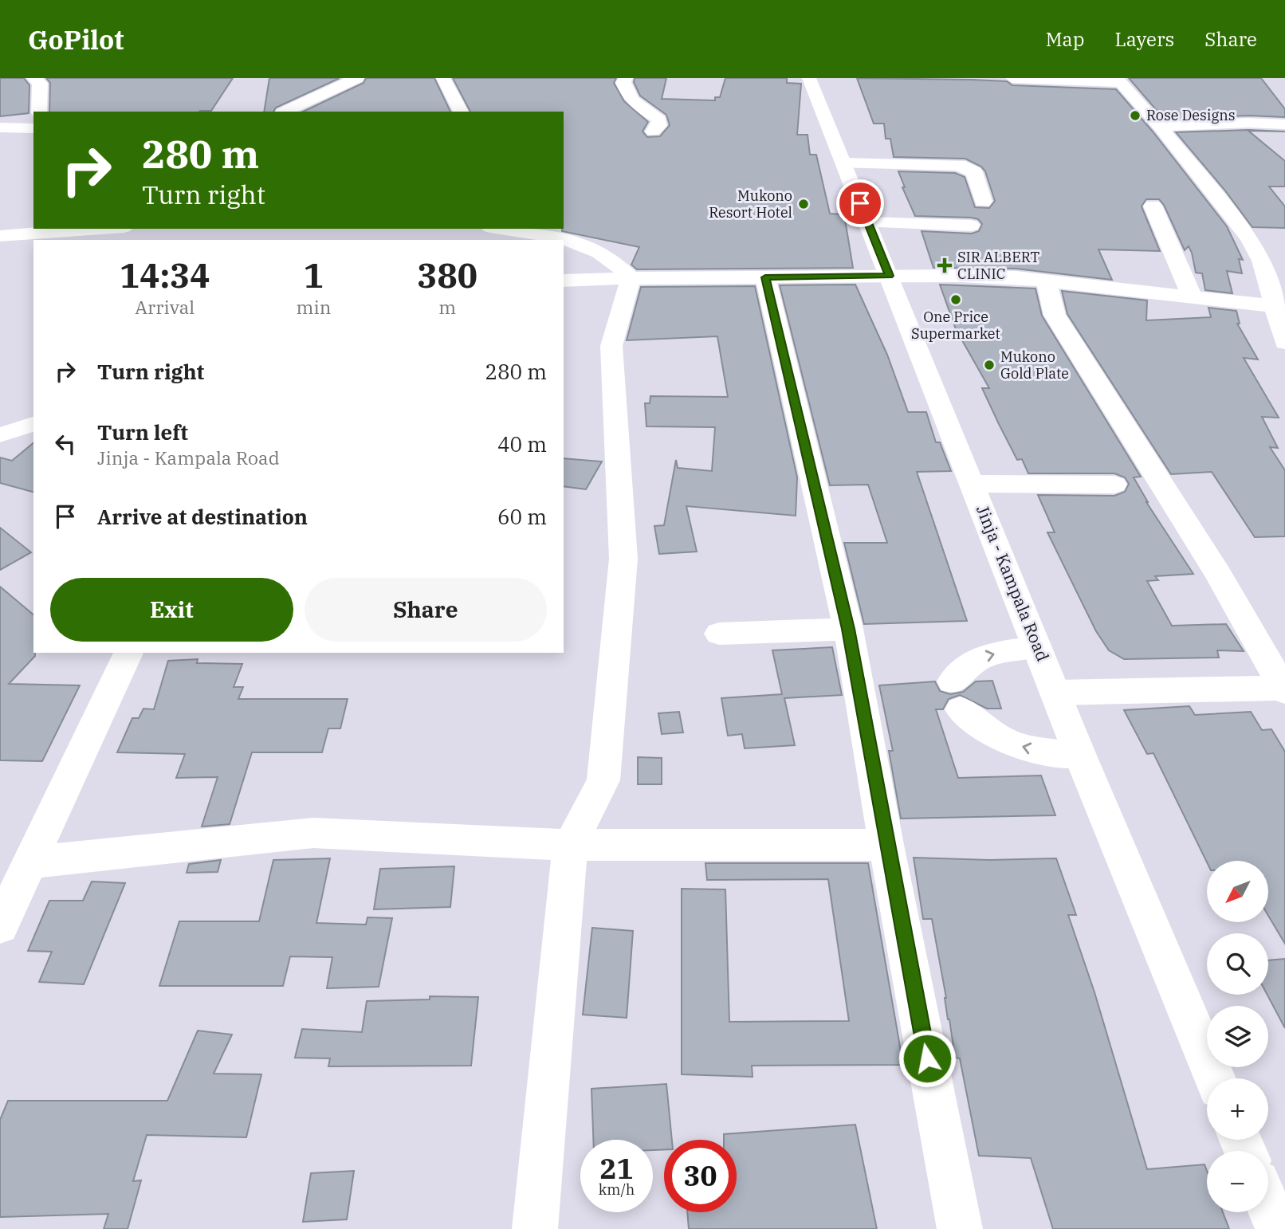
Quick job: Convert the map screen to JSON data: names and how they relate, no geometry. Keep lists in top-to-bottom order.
{
  "streets": {
    "main road": ["Jinja - Kampala Road"]
  },
  "places": {
    "other": [
      "Rose Designs",
      "Mukono Resort Hotel",
      "One Price Supermarket",
      "Mukono Gold Plate"
    ],
    "health": ["SIR ALBERT CLINIC"]
  },
  "north": "bottom left",
  "page": {
    "header": "GoPilot",
    "nav": ["Map", "Layers", "Share"],
    "turn": ["280 m", "Turn right"],
    "eta": [
      "14:34",
      "Arrival",
      "1",
      "min",
      "380",
      "m"
    ],
    "list": [
      {
        "name": "Turn right",
        "value": "280 m"
      },
      {
        "name": "Turn left",
        "note": "Jinja - Kampala Road",
        "value": "40 m"
      },
      {
        "name": "Arrive at destination",
        "value": "60 m"
      }
    ],
    "buttons": ["Exit", "Share"],
    "map_buttons": ["+", "−"],
    "speed": "21 km/h",
    "limit": "30"
  }
}
